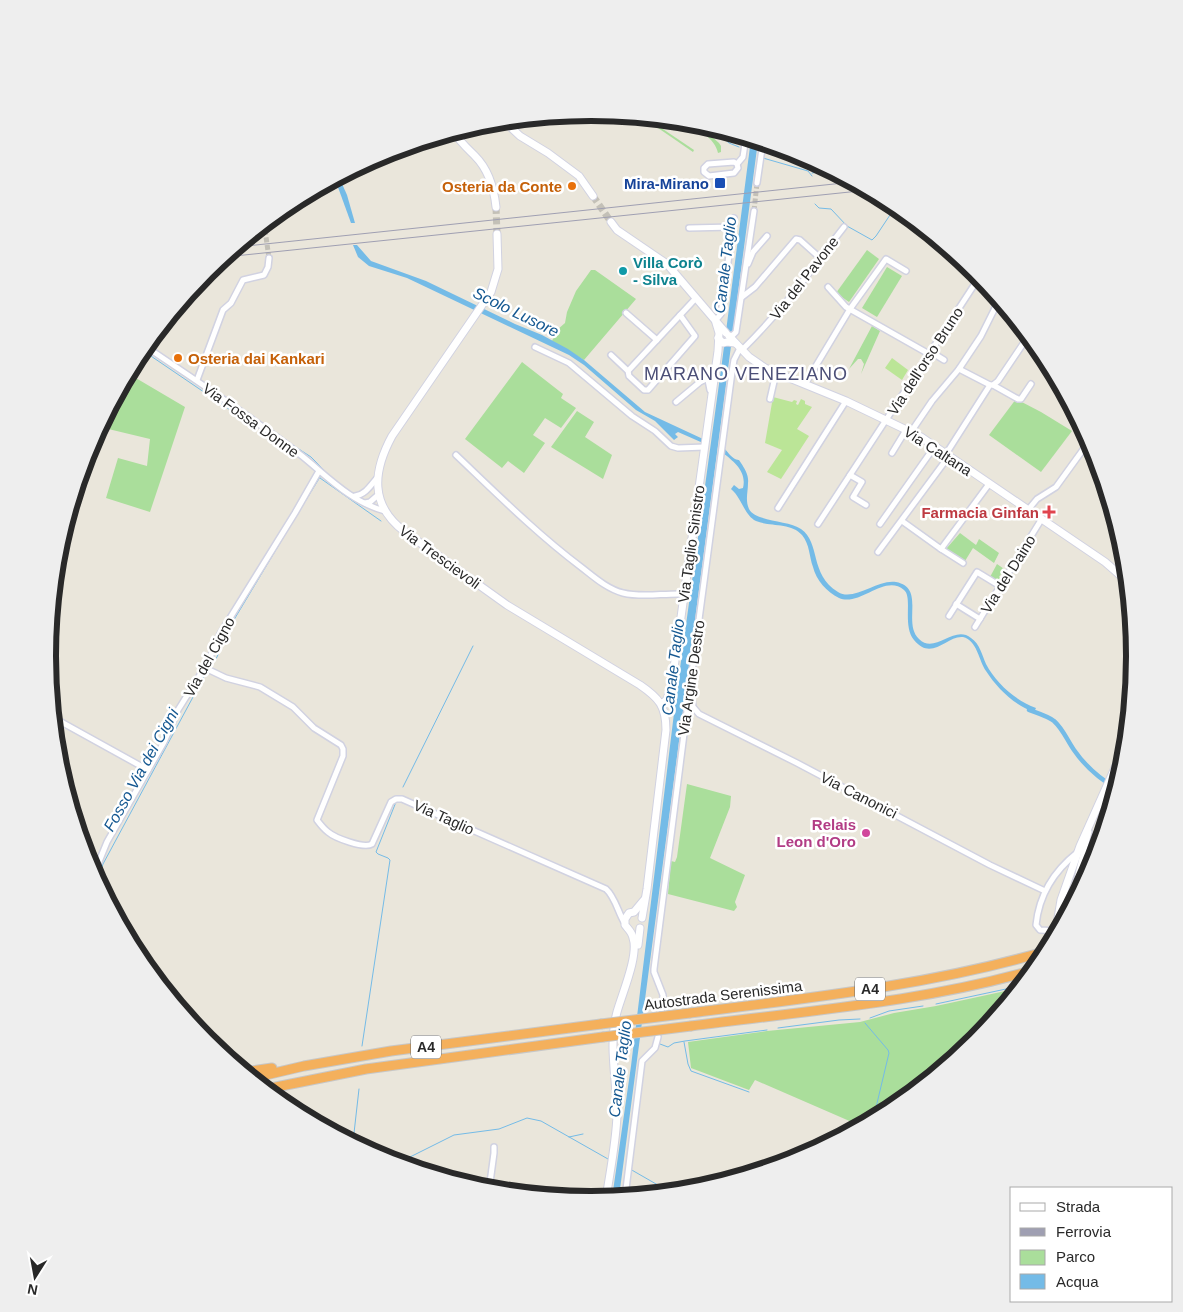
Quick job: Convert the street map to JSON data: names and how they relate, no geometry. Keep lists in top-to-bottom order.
{
  "streets": {
    "highway": ["A4", "Autostrada Serenissima"],
    "main road": ["Via Caltana", "Via Taglio Sinistro", "Via Trescievoli"],
    "street": [
      "Via del Pavone",
      "Via dell'orso Bruno",
      "Via Fossa Donne",
      "Via del Daino",
      "Via del Cigno",
      "Via Argine Destro",
      "Via Canonici",
      "Via Taglio"
    ]
  },
  "crossings": [
    ["Via del Pavone", "Via Caltana"],
    ["Via del Pavone", "Via Argine Destro"],
    ["Via dell'orso Bruno", "Via Caltana"],
    ["Via Fossa Donne", "Via Trescievoli"],
    ["Via Fossa Donne", "Via del Cigno"],
    ["Via Caltana", "Via Taglio Sinistro"],
    ["Via Caltana", "Via del Daino"],
    ["Via Caltana", "Via Argine Destro"],
    ["Via Taglio Sinistro", "Via Trescievoli"],
    ["Via del Cigno", "Via Taglio"],
    ["Via Argine Destro", "Via Canonici"]
  ],
  "districts": ["MARANO VENEZIANO"],
  "water": ["Canale Taglio", "Scolo Lusore", "Fosso Via dei Cigni"],
  "places": {
    "transit": ["Mira-Mirano"],
    "other": [
      "Osteria da Conte",
      "Villa Corò - Silva",
      "Osteria dai Kankari",
      "Relais Leon d'Oro"
    ],
    "health": ["Farmacia Ginfan"]
  },
  "legend": [
    "Strada",
    "Ferrovia",
    "Parco",
    "Acqua"
  ],
  "north": "bottom"
}
